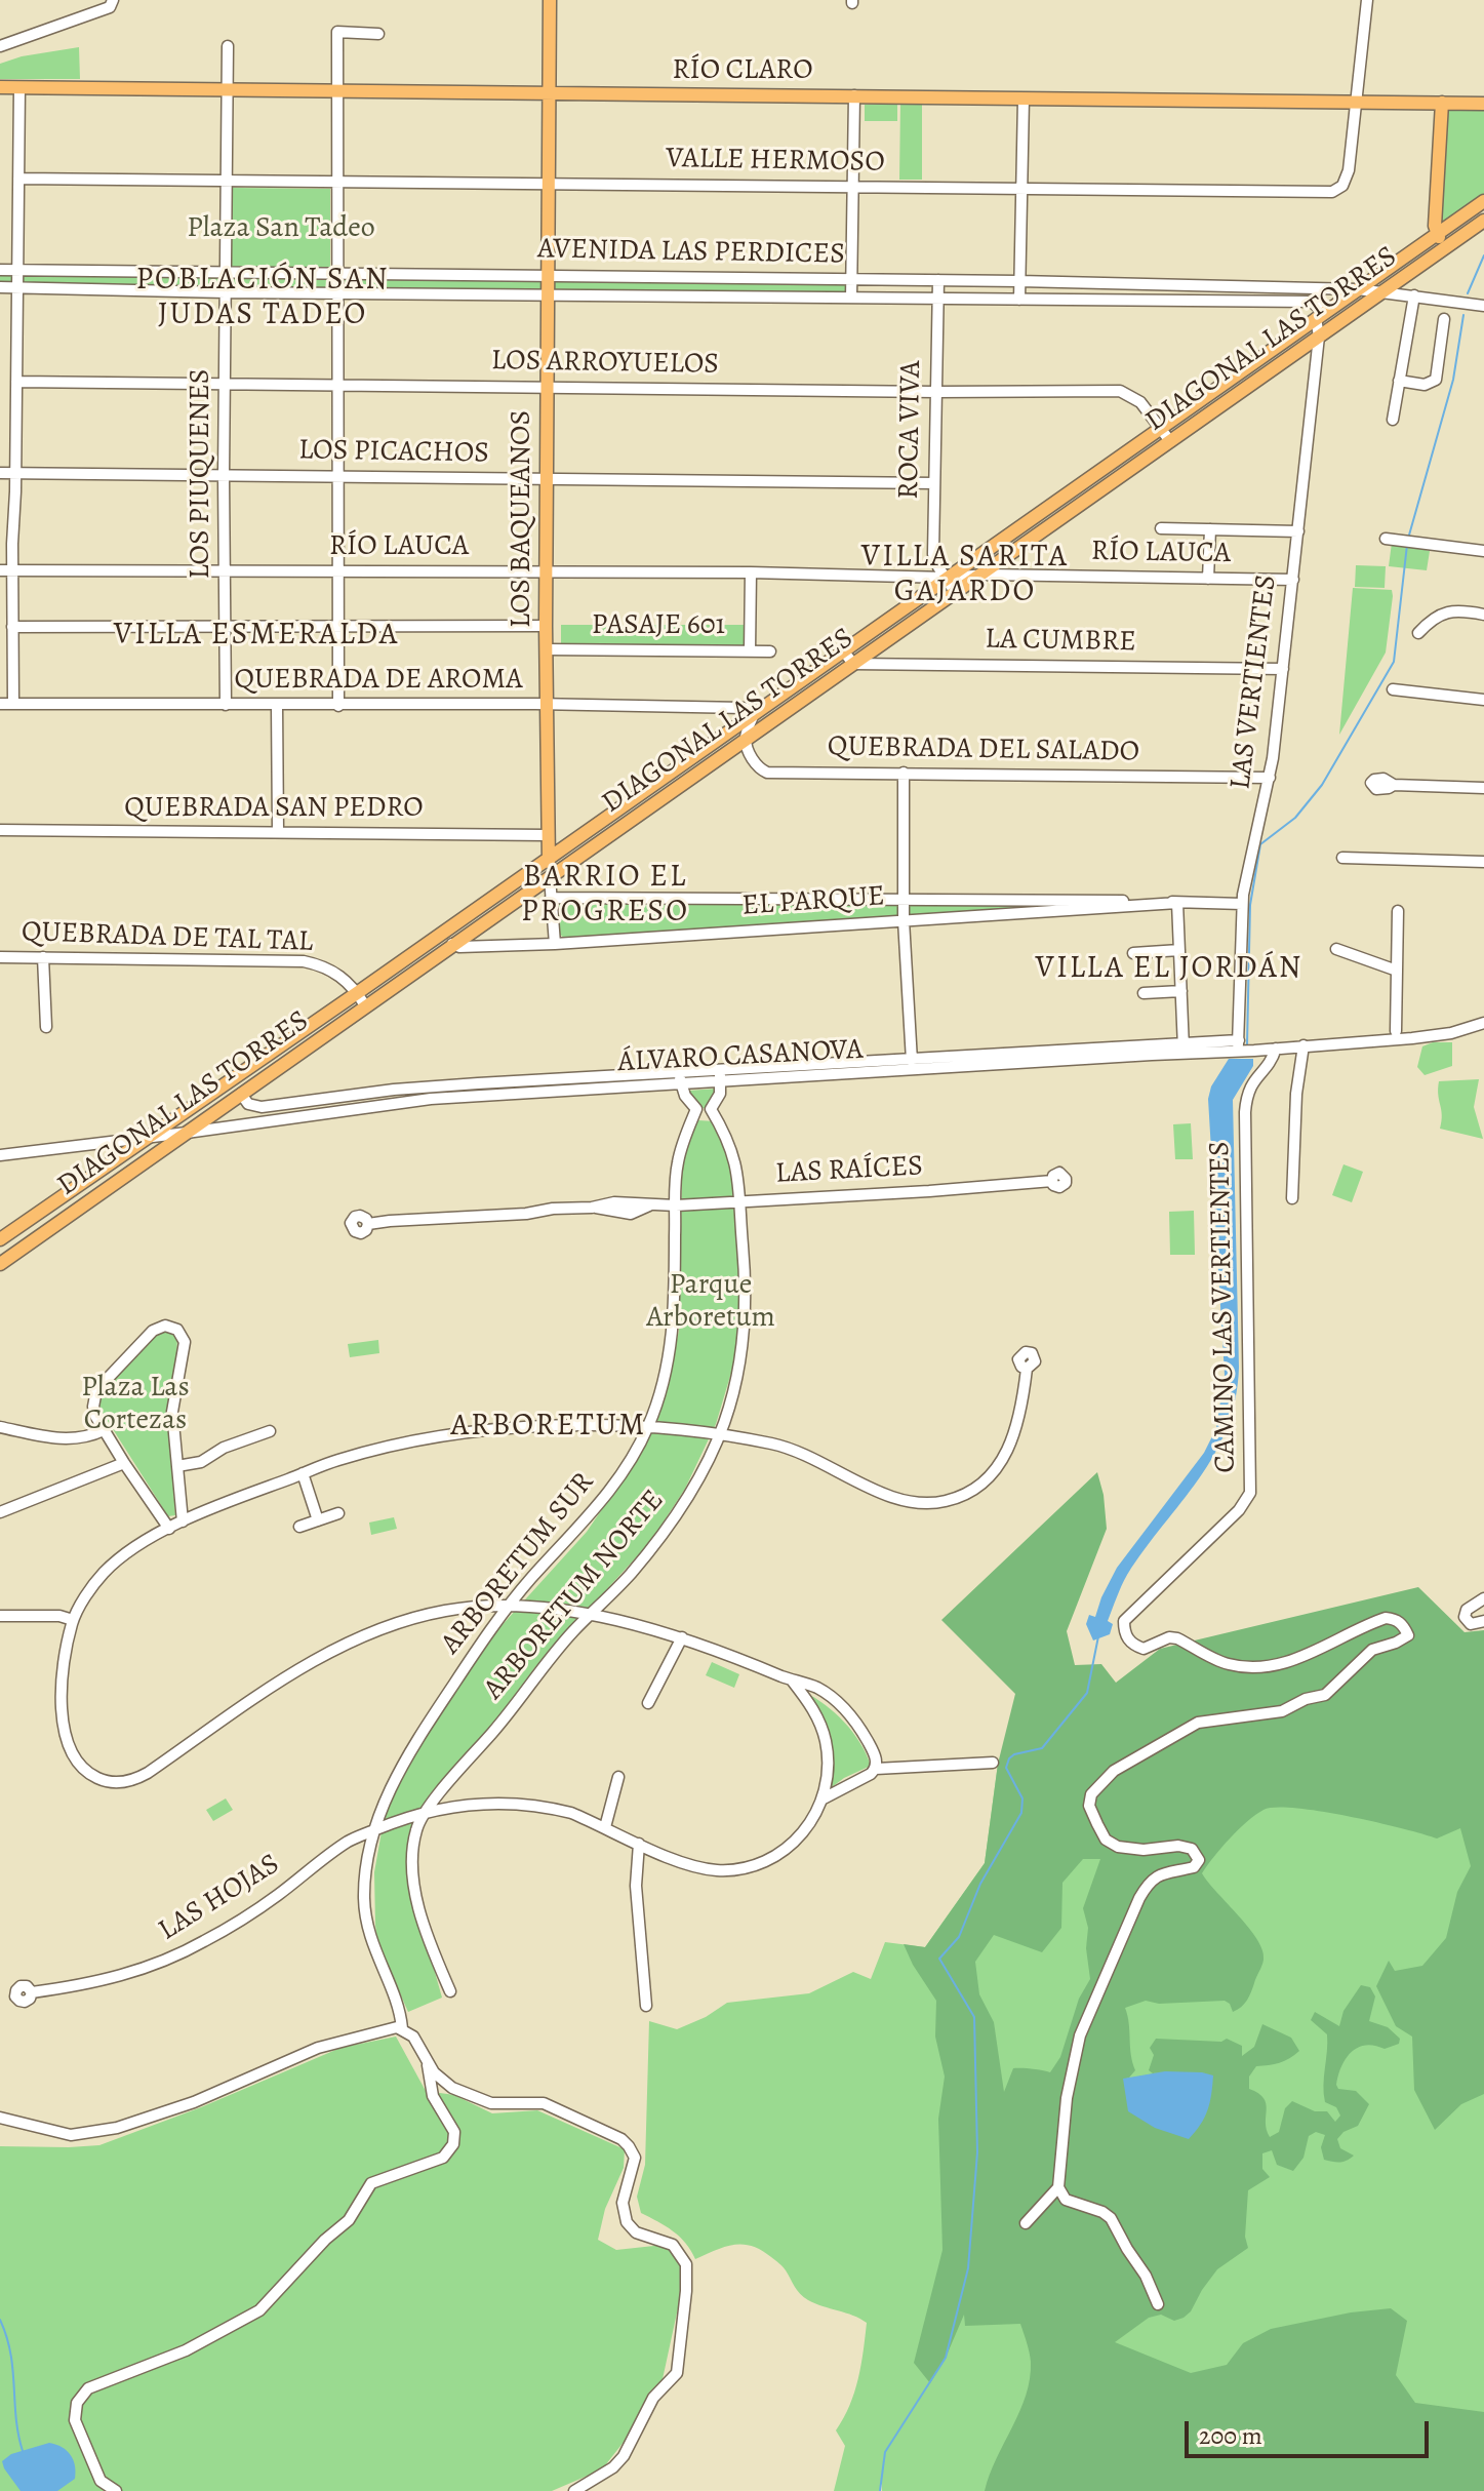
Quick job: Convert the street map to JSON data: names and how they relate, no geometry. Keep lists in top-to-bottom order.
{
  "streets": {
    "main road": ["RÍO CLARO", "DIAGONAL LAS TORRES", "LOS BAQUEANOS"],
    "street": [
      "VALLE HERMOSO",
      "AVENIDA LAS PERDICES",
      "LOS ARROYUELOS",
      "ROCA VIVA",
      "LOS PICACHOS",
      "LOS PIUQUENES",
      "RÍO LAUCA",
      "PASAJE 601",
      "LA CUMBRE",
      "QUEBRADA DE AROMA",
      "LAS VERTIENTES",
      "QUEBRADA DEL SALADO",
      "QUEBRADA SAN PEDRO",
      "EL PARQUE",
      "QUEBRADA DE TAL TAL",
      "ÁLVARO CASANOVA",
      "LAS RAÍCES",
      "CAMINO LAS VERTIENTES",
      "ARBORETUM SUR",
      "ARBORETUM NORTE",
      "LAS HOJAS"
    ]
  },
  "crossings": [
    ["RÍO CLARO", "VALLE HERMOSO"],
    ["RÍO CLARO", "LOS PIUQUENES"],
    ["RÍO CLARO", "LOS BAQUEANOS"],
    ["VALLE HERMOSO", "LOS PIUQUENES"],
    ["VALLE HERMOSO", "LOS BAQUEANOS"],
    ["AVENIDA LAS PERDICES", "DIAGONAL LAS TORRES"],
    ["AVENIDA LAS PERDICES", "ROCA VIVA"],
    ["AVENIDA LAS PERDICES", "LOS PIUQUENES"],
    ["AVENIDA LAS PERDICES", "LOS BAQUEANOS"],
    ["AVENIDA LAS PERDICES", "LAS VERTIENTES"],
    ["DIAGONAL LAS TORRES", "LOS ARROYUELOS"],
    ["DIAGONAL LAS TORRES", "ROCA VIVA"],
    ["DIAGONAL LAS TORRES", "LOS BAQUEANOS"],
    ["DIAGONAL LAS TORRES", "RÍO LAUCA"],
    ["DIAGONAL LAS TORRES", "LA CUMBRE"],
    ["DIAGONAL LAS TORRES", "QUEBRADA DE AROMA"],
    ["DIAGONAL LAS TORRES", "LAS VERTIENTES"],
    ["DIAGONAL LAS TORRES", "QUEBRADA DEL SALADO"],
    ["DIAGONAL LAS TORRES", "EL PARQUE"],
    ["DIAGONAL LAS TORRES", "QUEBRADA DE TAL TAL"],
    ["DIAGONAL LAS TORRES", "ÁLVARO CASANOVA"],
    ["LOS ARROYUELOS", "ROCA VIVA"],
    ["LOS ARROYUELOS", "LOS PIUQUENES"],
    ["LOS ARROYUELOS", "LOS BAQUEANOS"],
    ["ROCA VIVA", "LOS PICACHOS"],
    ["ROCA VIVA", "RÍO LAUCA"],
    ["LOS PICACHOS", "LOS PIUQUENES"],
    ["LOS PICACHOS", "LOS BAQUEANOS"],
    ["LOS PIUQUENES", "RÍO LAUCA"],
    ["LOS PIUQUENES", "QUEBRADA DE AROMA"],
    ["LOS BAQUEANOS", "RÍO LAUCA"],
    ["LOS BAQUEANOS", "PASAJE 601"],
    ["LOS BAQUEANOS", "QUEBRADA DE AROMA"],
    ["LOS BAQUEANOS", "QUEBRADA SAN PEDRO"],
    ["LOS BAQUEANOS", "EL PARQUE"],
    ["RÍO LAUCA", "LAS VERTIENTES"],
    ["LA CUMBRE", "LAS VERTIENTES"],
    ["LAS VERTIENTES", "QUEBRADA DEL SALADO"],
    ["LAS VERTIENTES", "EL PARQUE"],
    ["LAS VERTIENTES", "ÁLVARO CASANOVA"],
    ["ÁLVARO CASANOVA", "CAMINO LAS VERTIENTES"],
    ["LAS RAÍCES", "ARBORETUM SUR"],
    ["LAS RAÍCES", "ARBORETUM NORTE"],
    ["ARBORETUM SUR", "LAS HOJAS"],
    ["ARBORETUM NORTE", "LAS HOJAS"]
  ],
  "districts": [
    "POBLACIÓN SAN JUDAS TADEO",
    "VILLA SARITA GAJARDO",
    "VILLA ESMERALDA",
    "BARRIO EL PROGRESO",
    "VILLA EL JORDÁN",
    "ARBORETUM"
  ],
  "parks": ["Plaza San Tadeo", "Parque Arboretum", "Plaza Las Cortezas"],
  "scale_bar": "200 m"
}
